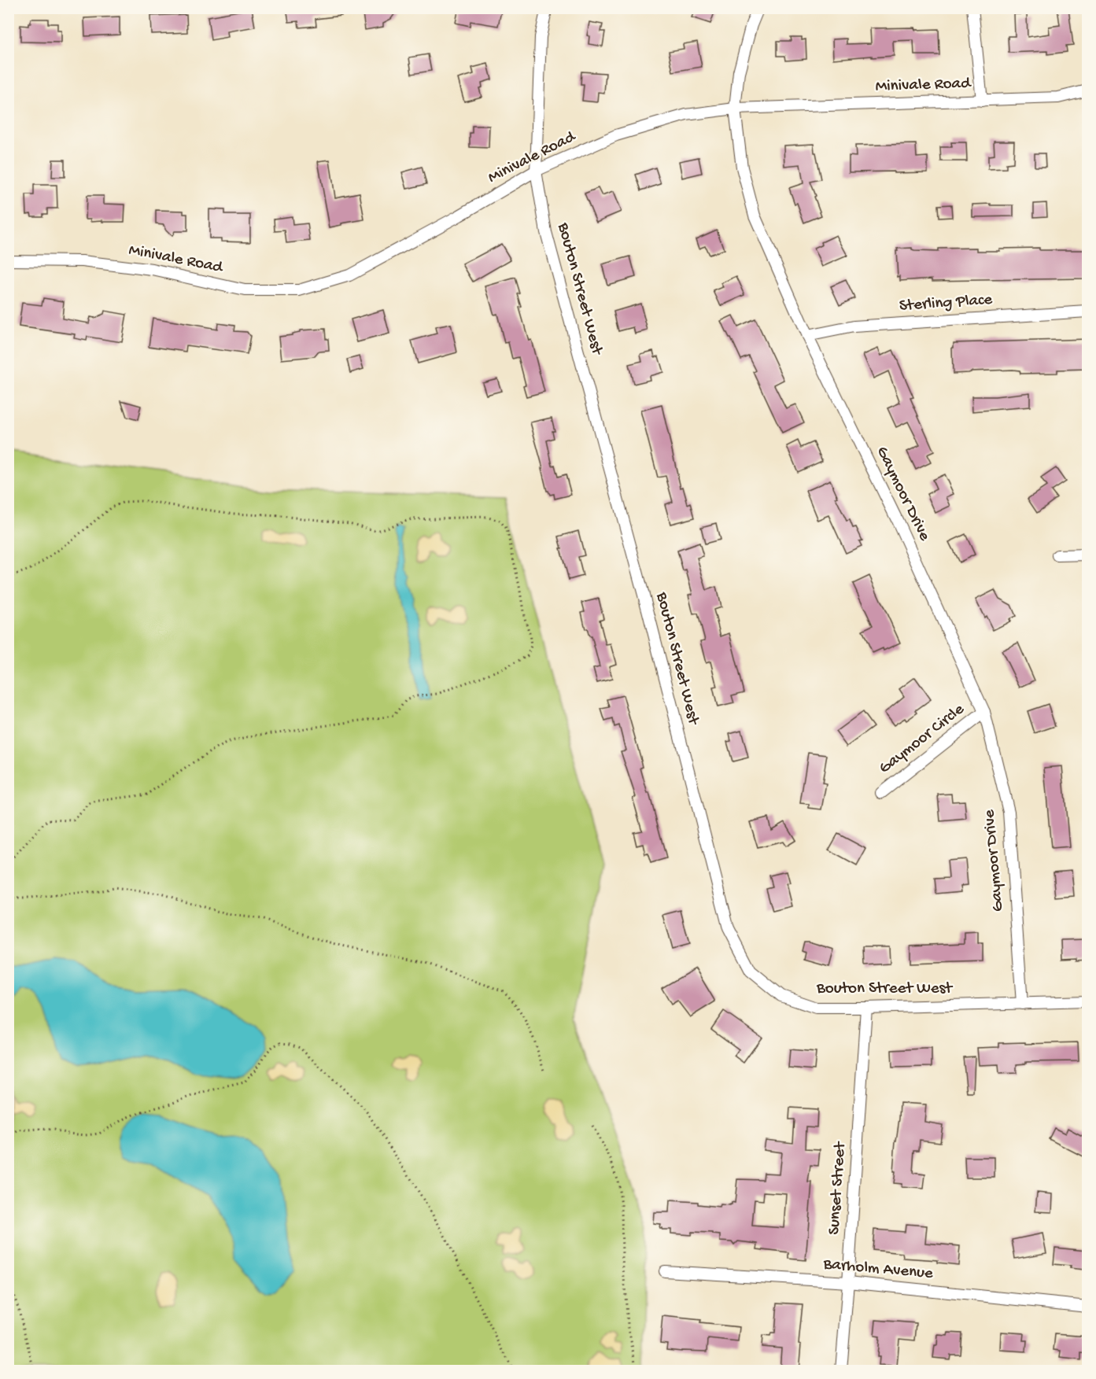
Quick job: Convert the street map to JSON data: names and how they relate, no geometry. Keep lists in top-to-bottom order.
{
  "streets": {
    "street": [
      "Minivale Road",
      "Bouton Street West",
      "Sterling Place",
      "Gaymoor Drive",
      "Gaymoor Circle",
      "Sunset Street",
      "Barholm Avenue"
    ]
  },
  "crossings": [
    ["Minivale Road", "Bouton Street West"],
    ["Minivale Road", "Gaymoor Drive"],
    ["Bouton Street West", "Gaymoor Drive"],
    ["Bouton Street West", "Sunset Street"],
    ["Sterling Place", "Gaymoor Drive"],
    ["Gaymoor Drive", "Gaymoor Circle"],
    ["Sunset Street", "Barholm Avenue"]
  ]
}
